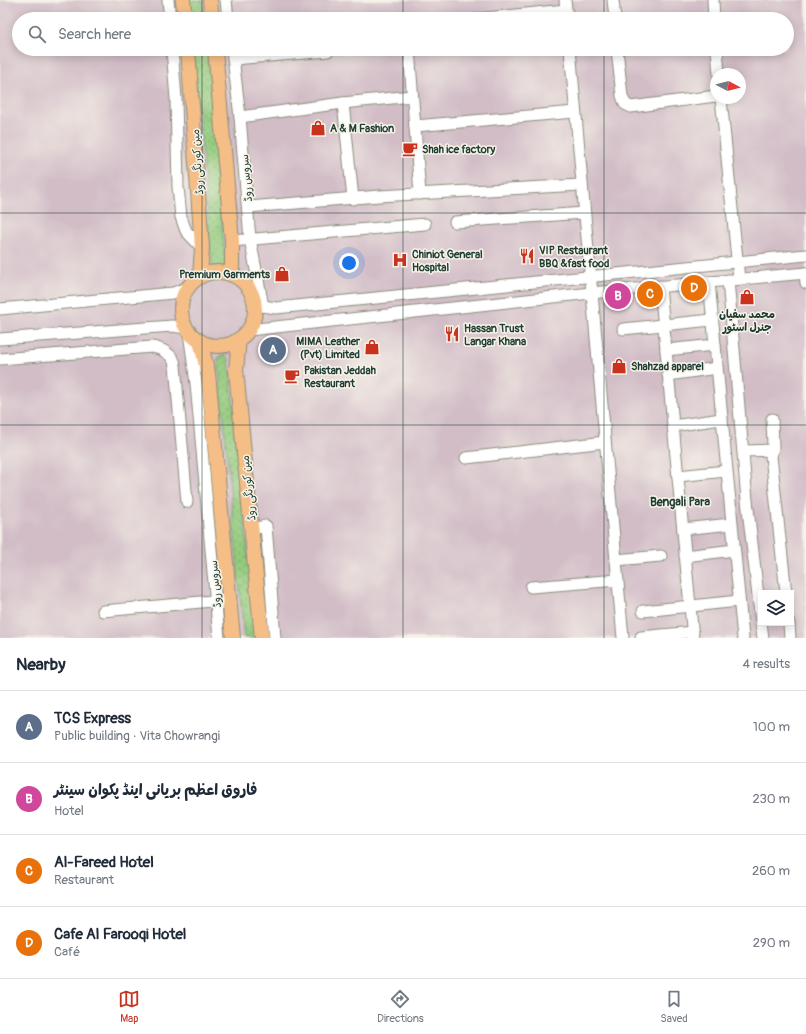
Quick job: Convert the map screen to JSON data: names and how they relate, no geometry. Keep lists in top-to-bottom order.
{
  "streets": {
    "main road": ["مین کورنگی روڈ"],
    "street": ["سروس روڈ"]
  },
  "crossings": [
    ["مین کورنگی روڈ", "سروس روڈ"]
  ],
  "districts": ["Bengali Para"],
  "places": {
    "shop": [
      "A & M Fashion",
      "Premium Garments",
      "محمد سفیان جنرل اسٹور",
      "MIMA Leather (Pvt) Limited",
      "Shahzad apparel"
    ],
    "cafe": ["Shah ice factory", "Pakistan Jeddah Restaurant"],
    "restaurant": ["VIP Restaurant BBQ &fast food", "Hassan Trust Langar Khana"],
    "hospital": ["Chiniot General Hospital"]
  },
  "north": "right",
  "page": {
    "search": "Search here",
    "pins": [
      "D",
      "C",
      "B",
      "A"
    ],
    "heading": ["Nearby", "4 results"],
    "list": [
      {
        "mark": "A",
        "name": "TCS Express",
        "note": "Public building · Vita Chowrangi",
        "value": "100 m"
      },
      {
        "mark": "B",
        "name": "فاروق اعظم بریانی اینڈ پکوان سینٹر",
        "note": "Hotel",
        "value": "230 m"
      },
      {
        "mark": "C",
        "name": "Al-Fareed Hotel",
        "note": "Restaurant",
        "value": "260 m"
      },
      {
        "mark": "D",
        "name": "Cafe Al Farooqi Hotel",
        "note": "Café",
        "value": "290 m"
      }
    ],
    "nav": ["Map", "Directions", "Saved"]
  }
}
